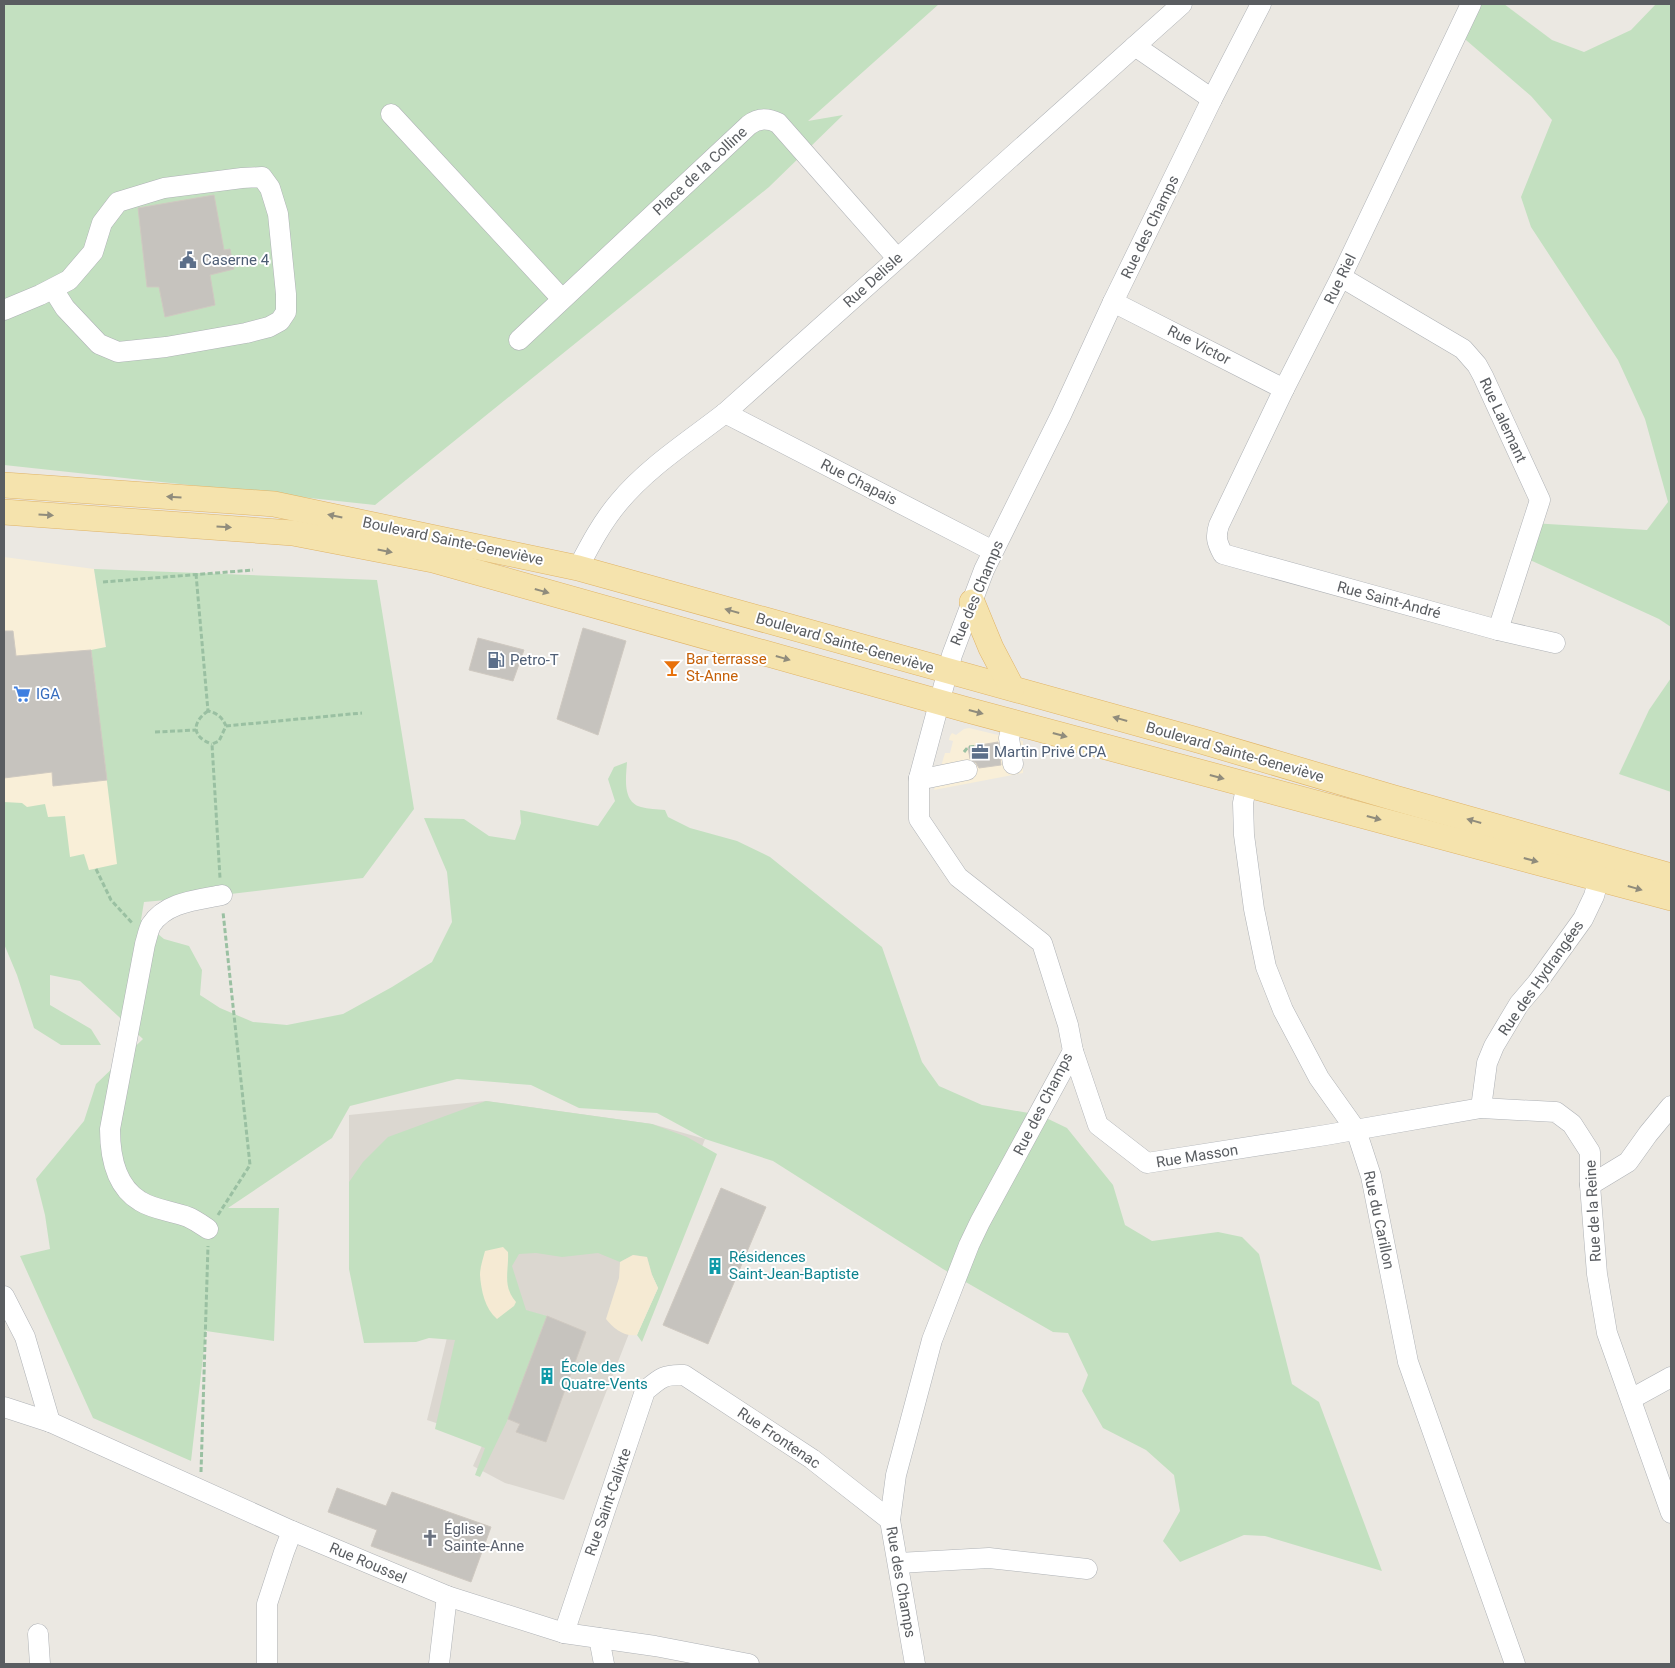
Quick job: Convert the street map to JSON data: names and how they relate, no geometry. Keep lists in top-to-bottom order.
{
  "streets": {
    "main road": ["Boulevard Sainte-Geneviève"],
    "street": [
      "Place de la Colline",
      "Rue des Champs",
      "Rue Riel",
      "Rue Delisle",
      "Rue Victor",
      "Rue Lalemant",
      "Rue Chapais",
      "Rue Saint-André",
      "Rue des Hydrangées",
      "Rue Masson",
      "Rue de la Reine",
      "Rue du Carillon",
      "Rue Frontenac",
      "Rue Saint-Calixte",
      "Rue Roussel"
    ]
  },
  "crossings": [
    ["Place de la Colline", "Rue Delisle"],
    ["Rue des Champs", "Rue Victor"],
    ["Rue des Champs", "Rue Chapais"],
    ["Rue des Champs", "Boulevard Sainte-Geneviève"],
    ["Rue des Champs", "Rue Masson"],
    ["Rue des Champs", "Rue Frontenac"],
    ["Rue Riel", "Rue Victor"],
    ["Rue Riel", "Rue Lalemant"],
    ["Rue Riel", "Rue Saint-André"],
    ["Rue Delisle", "Rue Chapais"],
    ["Rue Delisle", "Boulevard Sainte-Geneviève"],
    ["Rue Lalemant", "Rue Saint-André"],
    ["Boulevard Sainte-Geneviève", "Rue des Hydrangées"],
    ["Boulevard Sainte-Geneviève", "Rue du Carillon"],
    ["Rue des Hydrangées", "Rue de la Reine"],
    ["Rue Masson", "Rue de la Reine"],
    ["Rue Masson", "Rue du Carillon"],
    ["Rue de la Reine", "Rue du Carillon"],
    ["Rue Frontenac", "Rue Saint-Calixte"],
    ["Rue Saint-Calixte", "Rue Roussel"]
  ],
  "places": {
    "public building": ["Caserne 4"],
    "fuel station": ["Petro-T"],
    "bar": ["Bar terrasse St-Anne"],
    "supermarket": ["IGA"],
    "office": ["Martin Privé CPA"],
    "building": ["Résidences Saint-Jean-Baptiste", "École des Quatre-Vents"],
    "church": ["Église Sainte-Anne"]
  }
}
